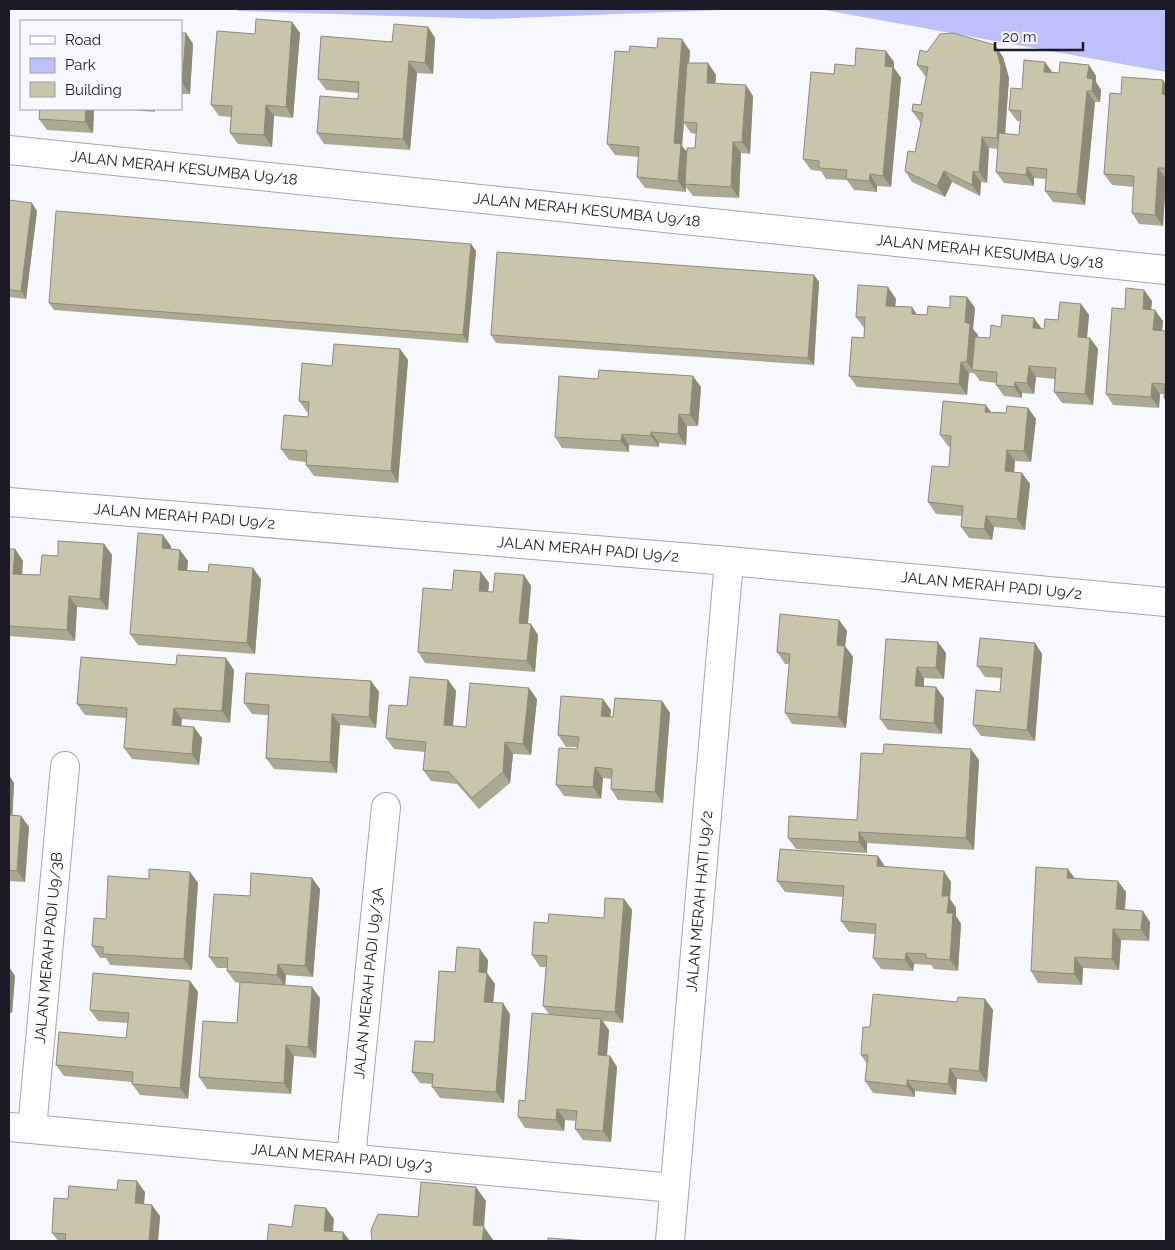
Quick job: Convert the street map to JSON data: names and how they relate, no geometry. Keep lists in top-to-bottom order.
{
  "streets": {
    "street": [
      "JALAN MERAH KESUMBA U9/18",
      "JALAN MERAH PADI U9/2",
      "JALAN MERAH HATI U9/2",
      "JALAN MERAH PADI U9/3B",
      "JALAN MERAH PADI U9/3A",
      "JALAN MERAH PADI U9/3"
    ]
  },
  "crossings": [
    ["JALAN MERAH PADI U9/2", "JALAN MERAH HATI U9/2"],
    ["JALAN MERAH HATI U9/2", "JALAN MERAH PADI U9/3"],
    ["JALAN MERAH PADI U9/3B", "JALAN MERAH PADI U9/3"],
    ["JALAN MERAH PADI U9/3A", "JALAN MERAH PADI U9/3"]
  ],
  "legend": ["Road", "Park", "Building"],
  "scale_bar": "20 m"
}
